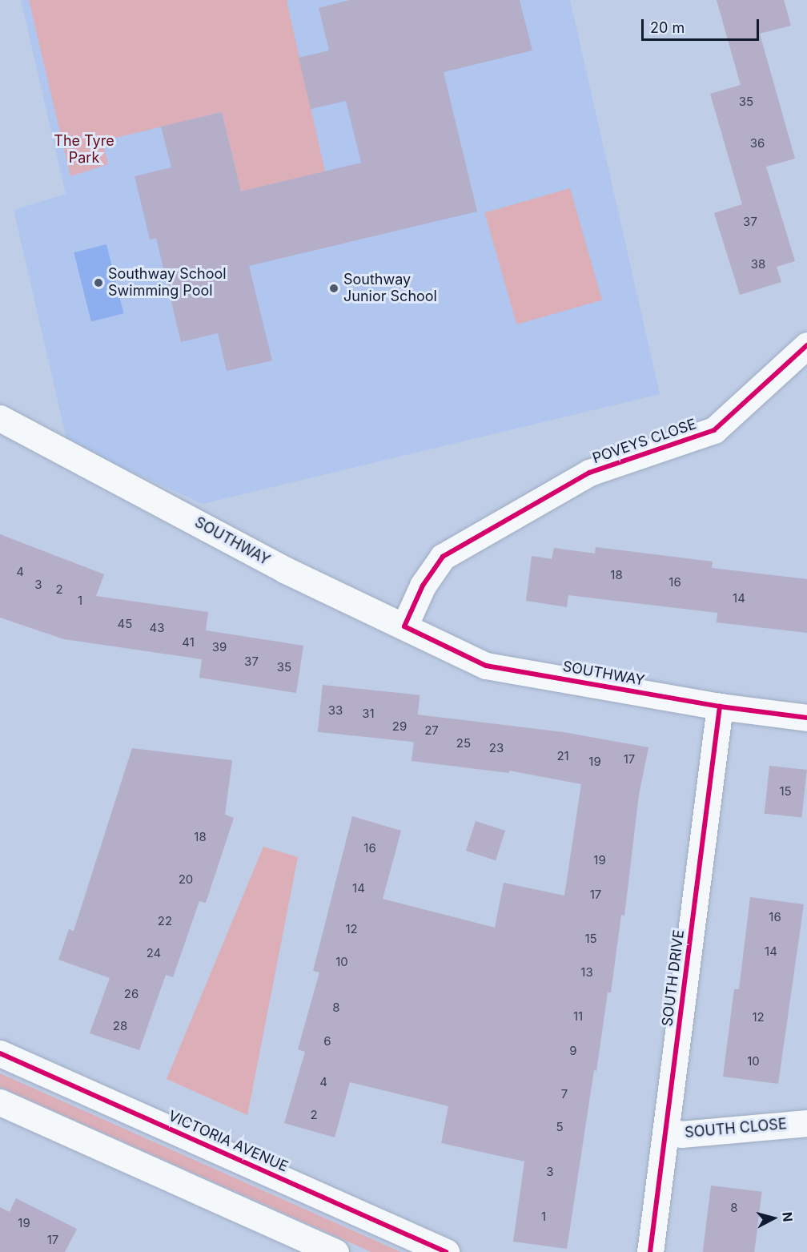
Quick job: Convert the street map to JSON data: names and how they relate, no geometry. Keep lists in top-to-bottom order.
{
  "streets": {
    "street": [
      "POVEYS CLOSE",
      "SOUTHWAY",
      "SOUTH DRIVE",
      "SOUTH CLOSE",
      "VICTORIA AVENUE"
    ]
  },
  "crossings": [
    ["POVEYS CLOSE", "SOUTHWAY"],
    ["SOUTHWAY", "SOUTH DRIVE"],
    ["SOUTH DRIVE", "SOUTH CLOSE"]
  ],
  "parks": ["The Tyre Park"],
  "places": ["Southway School Swimming Pool", "Southway Junior School"],
  "house_numbers": [
    "35",
    "36",
    "37",
    "38",
    "4",
    "18",
    "16",
    "3",
    "2",
    "14",
    "1",
    "45",
    "43",
    "41",
    "39",
    "37",
    "35",
    "33",
    "31",
    "29",
    "27",
    "25",
    "23",
    "21",
    "17",
    "19",
    "15",
    "18",
    "16",
    "19",
    "20",
    "14",
    "17",
    "16",
    "22",
    "12",
    "15",
    "14",
    "24",
    "10",
    "13",
    "26",
    "8",
    "11",
    "12",
    "28",
    "6",
    "9",
    "10",
    "4",
    "7",
    "2",
    "5",
    "3",
    "8",
    "1",
    "19",
    "17"
  ],
  "scale_bar": "20 m",
  "north": "right"
}
